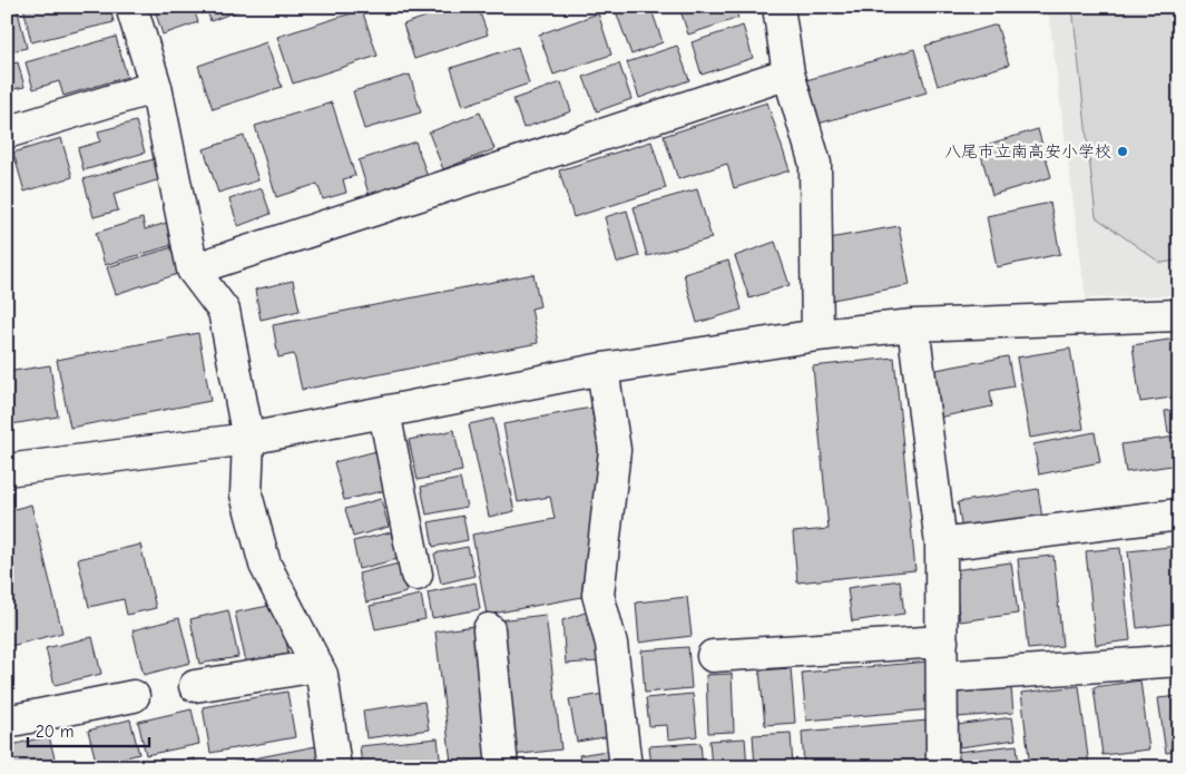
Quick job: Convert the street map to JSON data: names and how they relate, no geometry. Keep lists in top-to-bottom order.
{
  "places": ["八尾市立南高安小学校"],
  "scale_bar": "20 m"
}
